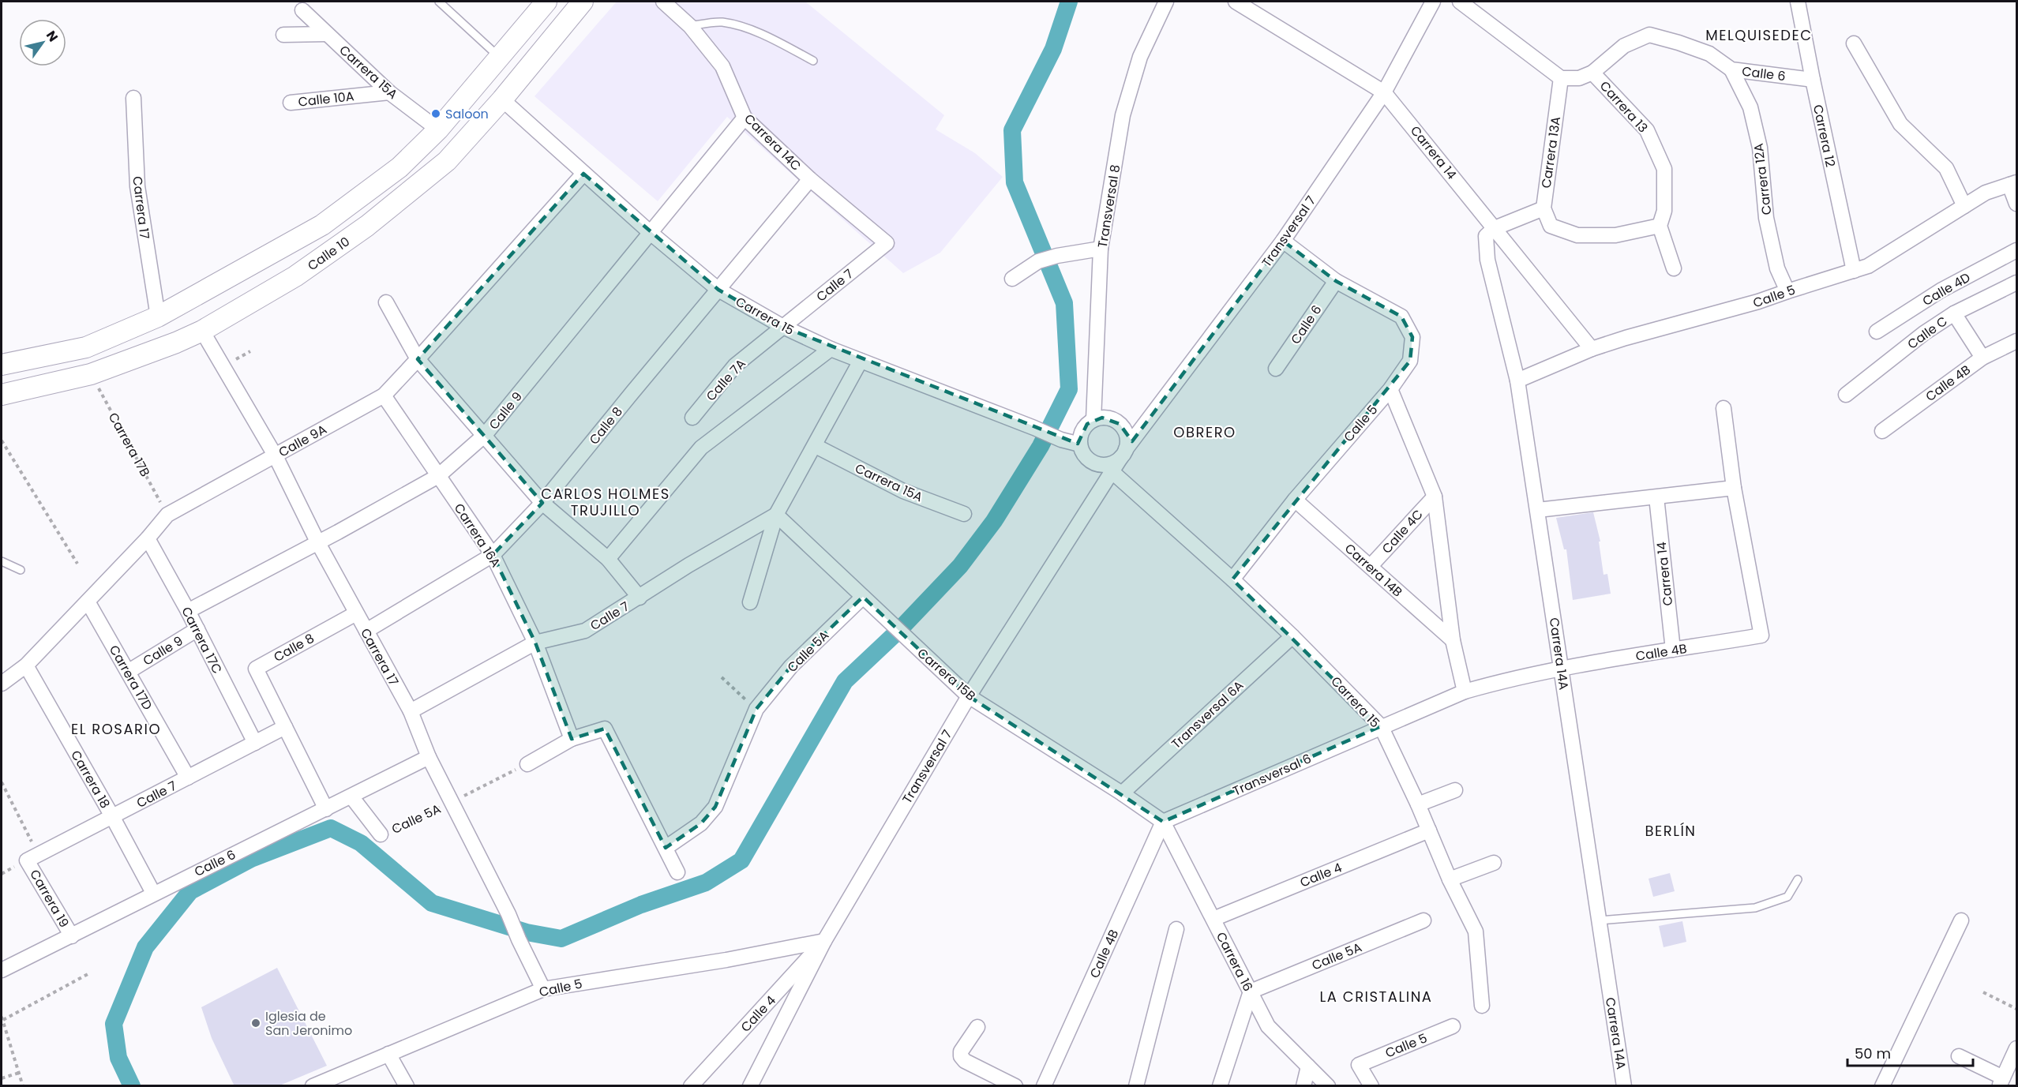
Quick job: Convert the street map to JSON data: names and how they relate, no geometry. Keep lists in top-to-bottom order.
{
  "streets": {
    "main road": ["Calle 10"],
    "street": [
      "Carrera 15A",
      "Calle 6",
      "Calle 10A",
      "Carrera 13",
      "Carrera 12",
      "Carrera 14C",
      "Carrera 14",
      "Carrera 13A",
      "Carrera 12A",
      "Transversal 8",
      "Carrera 17",
      "Transversal 7",
      "Calle 7",
      "Calle 4D",
      "Calle 5",
      "Carrera 15",
      "Calle C",
      "Calle 7A",
      "Calle 4B",
      "Calle 9",
      "Calle 8",
      "Calle 9A",
      "Calle 4C",
      "Carrera 16A",
      "Carrera 14B",
      "Carrera 17C",
      "Calle 5A",
      "Carrera 14A",
      "Carrera 15B",
      "Carrera 17D",
      "Transversal 6A",
      "Transversal 6",
      "Carrera 18",
      "Calle 4",
      "Carrera 19",
      "Carrera 16"
    ],
    "path": ["Carrera 17B"]
  },
  "crossings": [
    ["Carrera 15A", "Calle 10A"],
    ["Carrera 15A", "Calle 10"],
    ["Calle 6", "Carrera 13"],
    ["Calle 6", "Carrera 12"],
    ["Calle 6", "Carrera 12A"],
    ["Calle 6", "Carrera 17"],
    ["Calle 6", "Calle 5"],
    ["Calle 6", "Carrera 18"],
    ["Calle 6", "Carrera 19"],
    ["Carrera 13", "Carrera 13A"],
    ["Carrera 12", "Calle 5"],
    ["Carrera 14C", "Calle 7"],
    ["Carrera 14C", "Calle 9"],
    ["Carrera 14C", "Calle 8"],
    ["Carrera 14", "Transversal 7"],
    ["Carrera 14", "Calle 5"],
    ["Carrera 14", "Calle 4B"],
    ["Carrera 14", "Carrera 14A"],
    ["Carrera 12A", "Calle 5"],
    ["Transversal 8", "Transversal 7"],
    ["Transversal 8", "Carrera 15"],
    ["Carrera 17", "Calle 10"],
    ["Carrera 17", "Calle 7"],
    ["Carrera 17", "Calle 5"],
    ["Carrera 17", "Calle 9"],
    ["Carrera 17", "Calle 8"],
    ["Carrera 17", "Calle 9A"],
    ["Carrera 17", "Calle 5A"],
    ["Transversal 7", "Calle 5"],
    ["Transversal 7", "Carrera 15"],
    ["Transversal 7", "Carrera 15B"],
    ["Transversal 7", "Calle 4"],
    ["Calle 10", "Carrera 15"],
    ["Calle 10", "Carrera 17B"],
    ["Calle 7", "Carrera 15"],
    ["Calle 7", "Calle 7A"],
    ["Calle 7", "Calle 8"],
    ["Calle 7", "Carrera 16A"],
    ["Calle 7", "Carrera 17C"],
    ["Calle 7", "Carrera 15B"],
    ["Calle 7", "Carrera 17D"],
    ["Calle 7", "Carrera 18"],
    ["Calle 7", "Carrera 19"],
    ["Calle 5", "Carrera 15"],
    ["Calle 5", "Carrera 14B"],
    ["Calle 5", "Carrera 14A"],
    ["Calle 5", "Calle 4"],
    ["Carrera 15", "Calle 7A"],
    ["Carrera 15", "Calle 9"],
    ["Carrera 15", "Calle 8"],
    ["Carrera 15", "Calle 9A"],
    ["Carrera 15", "Transversal 6A"],
    ["Carrera 15", "Transversal 6"],
    ["Carrera 15", "Calle 4"],
    ["Calle 4B", "Carrera 14A"],
    ["Calle 4B", "Carrera 15B"],
    ["Calle 4B", "Transversal 6"],
    ["Calle 4B", "Carrera 16"],
    ["Calle 9", "Carrera 16A"],
    ["Calle 9", "Carrera 17C"],
    ["Calle 9", "Carrera 17D"],
    ["Calle 8", "Carrera 16A"],
    ["Calle 9A", "Carrera 17B"],
    ["Calle 9A", "Carrera 16A"],
    ["Calle 9A", "Carrera 17C"],
    ["Calle 9A", "Carrera 17D"],
    ["Calle 9A", "Carrera 18"],
    ["Calle 4C", "Carrera 14B"],
    ["Calle 5A", "Carrera 15B"],
    ["Calle 5A", "Carrera 16"],
    ["Carrera 15B", "Transversal 6A"],
    ["Carrera 15B", "Transversal 6"],
    ["Carrera 15B", "Carrera 16"],
    ["Transversal 6", "Carrera 16"],
    ["Calle 4", "Carrera 16"]
  ],
  "districts": [
    "MELQUISEDEC",
    "OBRERO",
    "CARLOS HOLMES TRUJILLO",
    "EL ROSARIO",
    "BERLÍN",
    "LA CRISTALINA"
  ],
  "places": ["Saloon", "Iglesia de San Jeronimo"],
  "scale_bar": "50 m",
  "north": "top right"
}
